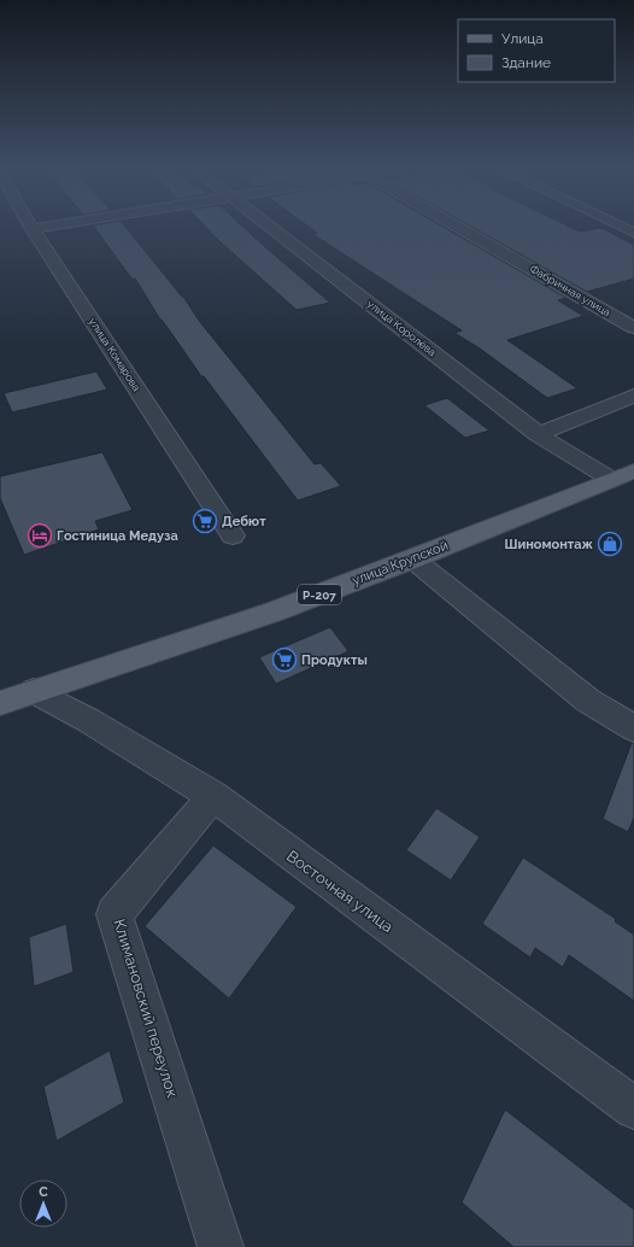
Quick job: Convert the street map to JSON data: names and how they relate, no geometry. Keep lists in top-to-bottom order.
{
  "streets": {
    "main road": ["улица Крупской", "Р-207"],
    "street": [
      "Фабричная улица",
      "улица Королёва",
      "улица Комарова",
      "Восточная улица",
      "Климановский переулок"
    ]
  },
  "crossings": [
    ["улица Королёва", "улица Крупской"],
    ["улица Крупской", "Восточная улица"],
    ["Восточная улица", "Климановский переулок"]
  ],
  "places": {
    "supermarket": ["Дебют", "Продукты"],
    "hotel": ["Гостиница Медуза"],
    "shop": ["Шиномонтаж"]
  },
  "legend": ["Улица", "Здание"],
  "north": "top"
}
